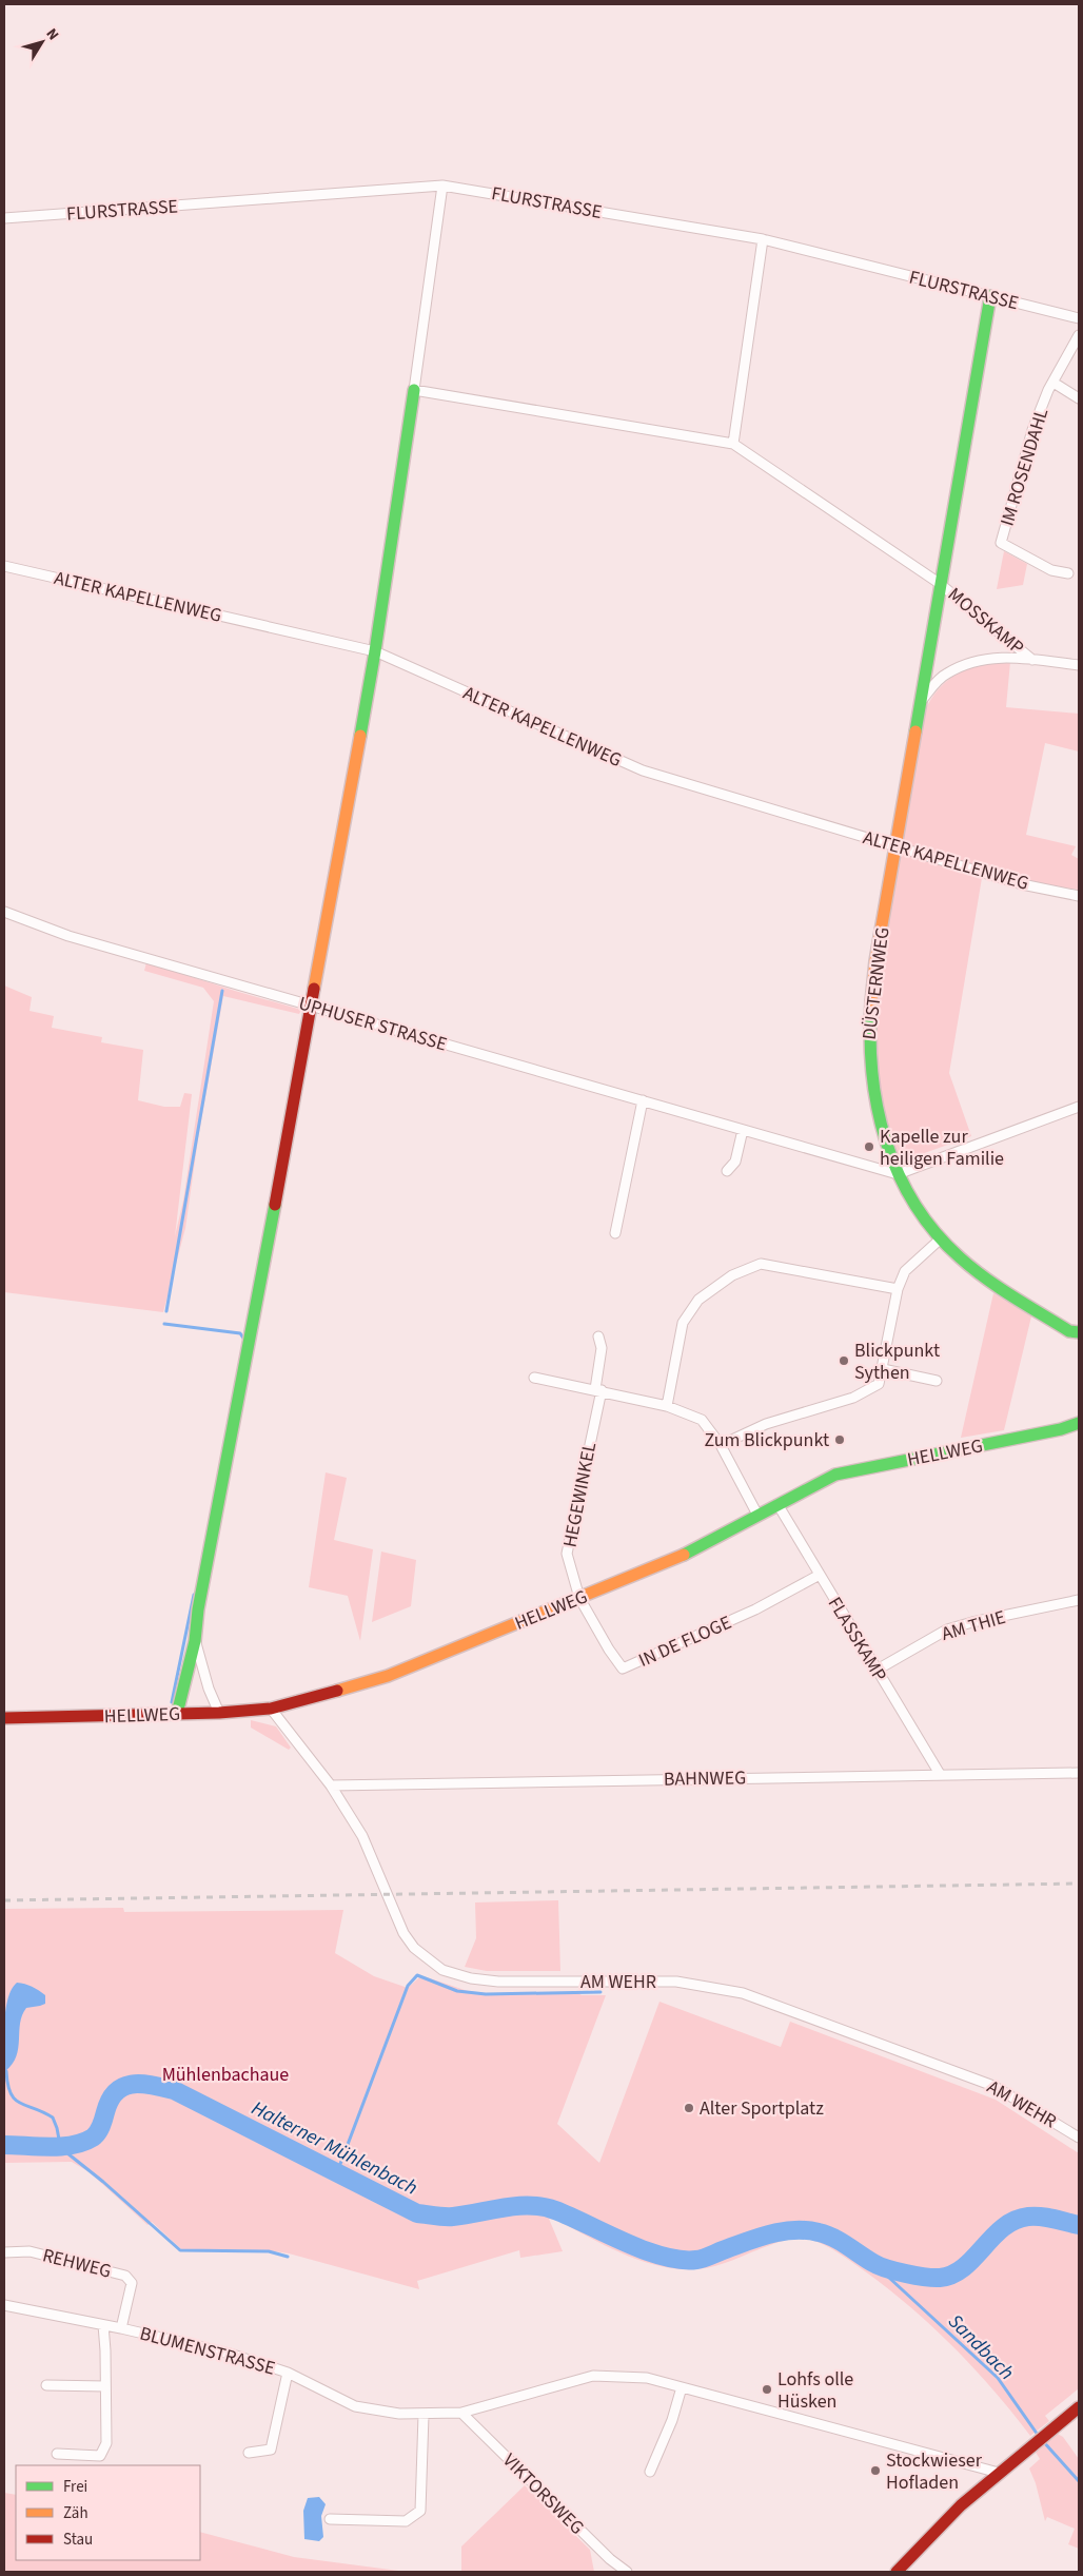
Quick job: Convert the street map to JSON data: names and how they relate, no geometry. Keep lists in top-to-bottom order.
{
  "streets": {
    "street": [
      "FLURSTRASSE",
      "IM ROSENDAHL",
      "ALTER KAPELLENWEG",
      "MOSSKAMP",
      "DÜSTERNWEG",
      "UPHUSER STRASSE",
      "HELLWEG",
      "HEGEWINKEL",
      "AM THIE",
      "FLASSKAMP",
      "IN DE FLOGE",
      "BAHNWEG",
      "AM WEHR",
      "REHWEG",
      "BLUMENSTRASSE",
      "VIKTORSWEG"
    ]
  },
  "crossings": [
    ["FLURSTRASSE", "DÜSTERNWEG"],
    ["ALTER KAPELLENWEG", "DÜSTERNWEG"],
    ["MOSSKAMP", "DÜSTERNWEG"],
    ["DÜSTERNWEG", "UPHUSER STRASSE"],
    ["HELLWEG", "HEGEWINKEL"],
    ["HELLWEG", "FLASSKAMP"],
    ["HELLWEG", "IN DE FLOGE"],
    ["HELLWEG", "AM WEHR"],
    ["HEGEWINKEL", "IN DE FLOGE"],
    ["AM THIE", "FLASSKAMP"],
    ["FLASSKAMP", "IN DE FLOGE"],
    ["FLASSKAMP", "BAHNWEG"],
    ["BAHNWEG", "AM WEHR"],
    ["REHWEG", "BLUMENSTRASSE"],
    ["BLUMENSTRASSE", "VIKTORSWEG"]
  ],
  "water": ["Halterner Mühlenbach", "Sandbach"],
  "parks": ["Mühlenbachaue"],
  "places": [
    "Kapelle zur heiligen Familie",
    "Blickpunkt Sythen",
    "Zum Blickpunkt",
    "Alter Sportplatz",
    "Lohfs olle Hüsken",
    "Stockwieser Hofladen"
  ],
  "legend": ["Frei", "Zäh", "Stau"],
  "north": "top right"
}
